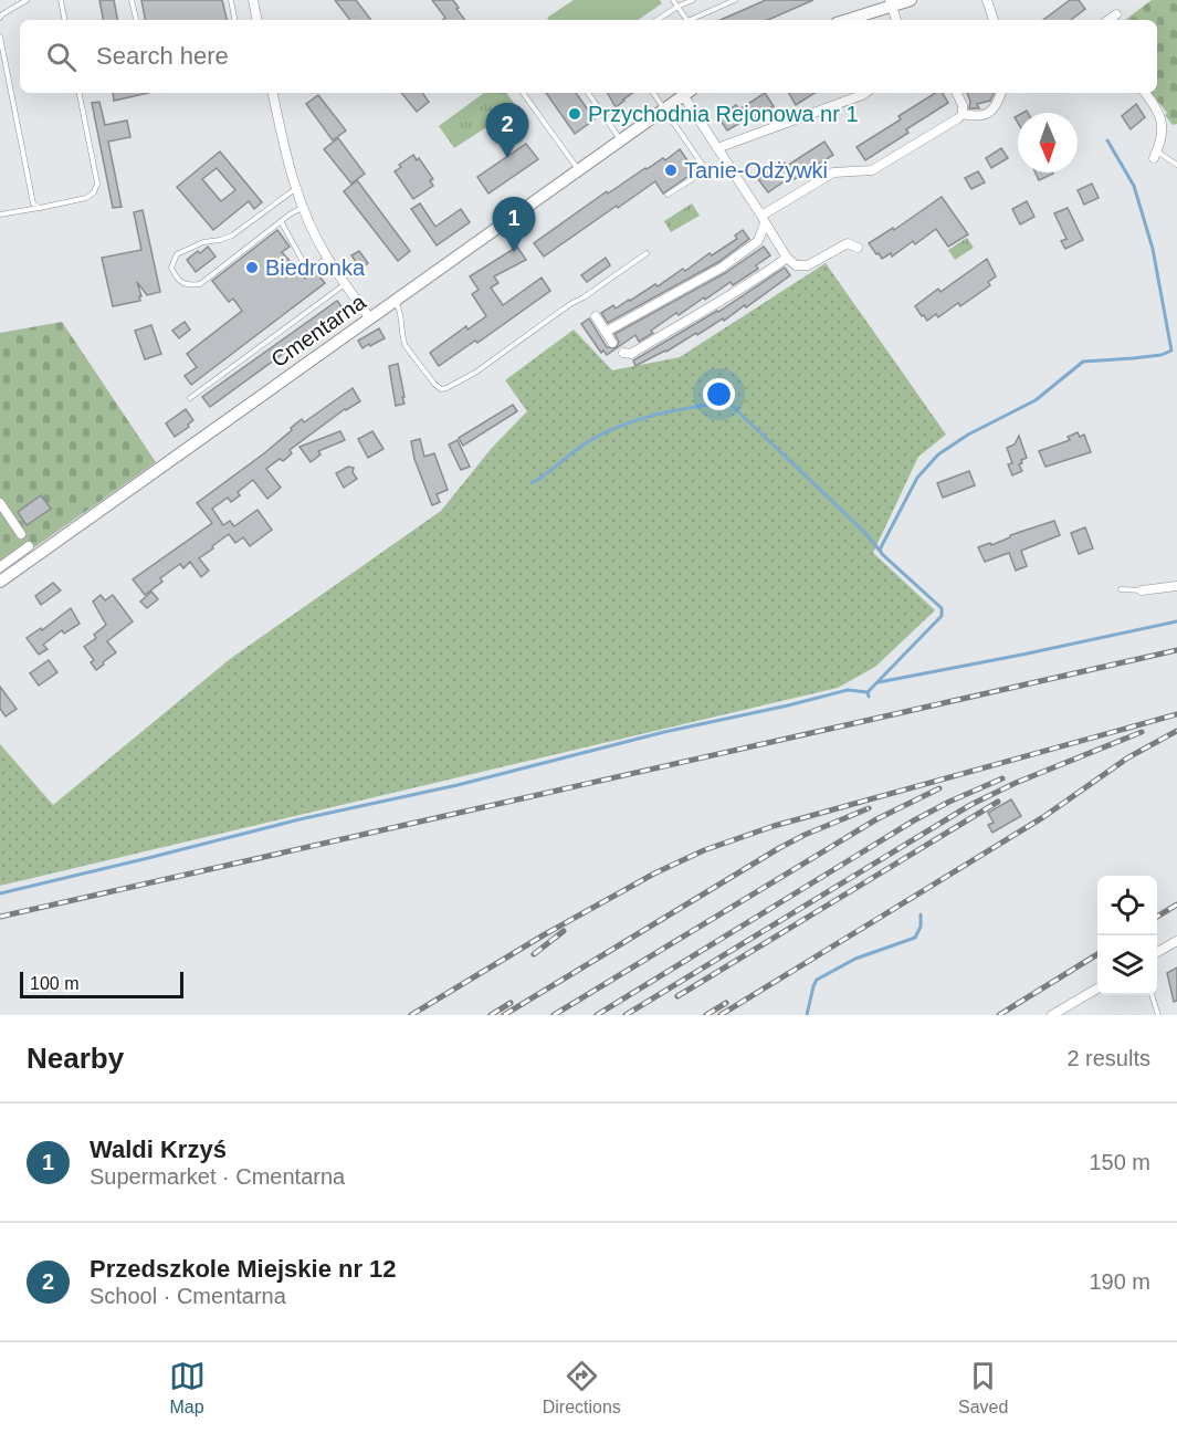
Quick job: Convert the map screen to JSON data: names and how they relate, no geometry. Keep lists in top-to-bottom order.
{
  "streets": {
    "street": ["Cmentarna"]
  },
  "places": ["Przychodnia Rejonowa nr 1", "Tanie-Odżywki", "Biedronka"],
  "scale_bar": "100 m",
  "north": "bottom",
  "page": {
    "search": "Search here",
    "pins": ["2", "1"],
    "scale": "100 m",
    "heading": ["Nearby", "2 results"],
    "list": [
      {
        "mark": "1",
        "name": "Waldi Krzyś",
        "note": "Supermarket · Cmentarna",
        "value": "150 m"
      },
      {
        "mark": "2",
        "name": "Przedszkole Miejskie nr 12",
        "note": "School · Cmentarna",
        "value": "190 m"
      }
    ],
    "nav": ["Map", "Directions", "Saved"]
  }
}
